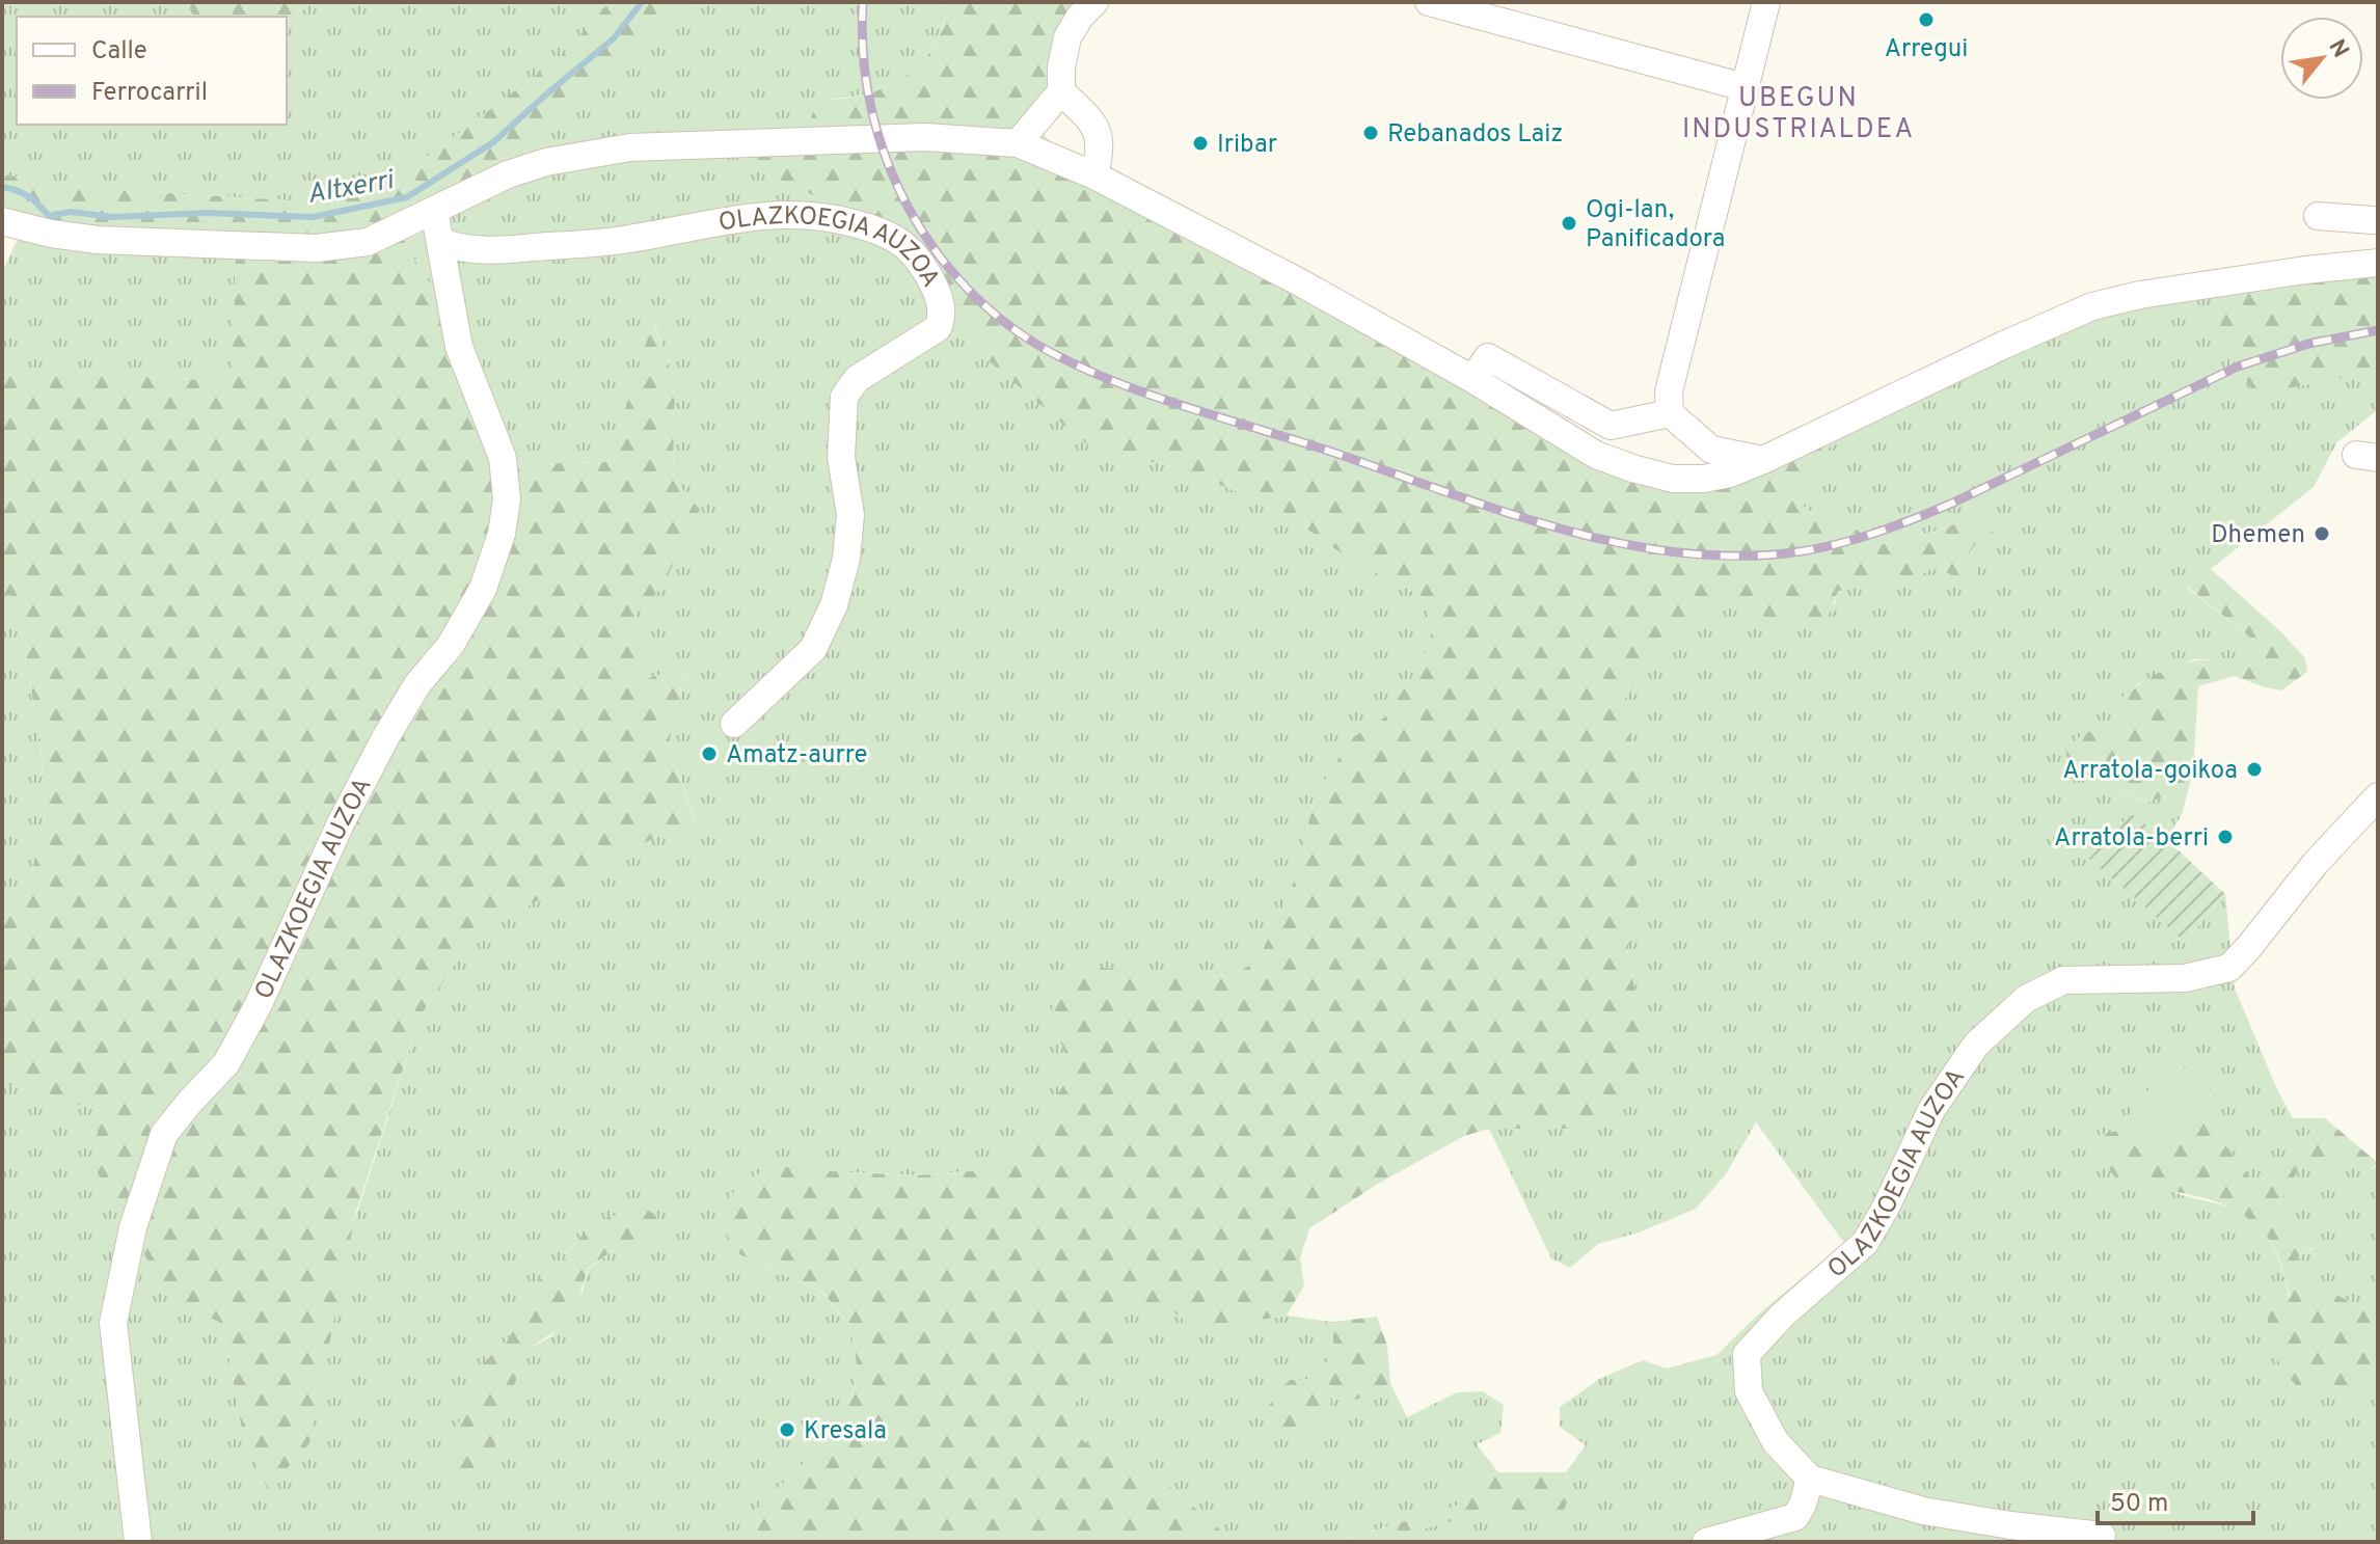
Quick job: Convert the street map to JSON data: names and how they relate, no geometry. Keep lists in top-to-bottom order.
{
  "streets": {
    "street": ["OLAZKOEGIA AUZOA"]
  },
  "districts": ["UBEGUN INDUSTRIALDEA"],
  "water": ["Altxerri"],
  "places": [
    "Arregui",
    "Rebanados Laiz",
    "Iribar",
    "Ogi-lan, Panificadora",
    "Dhemen",
    "Amatz-aurre",
    "Arratola-goikoa",
    "Arratola-berri",
    "Kresala"
  ],
  "legend": ["Calle", "Ferrocarril"],
  "scale_bar": "50 m",
  "north": "top right"
}
